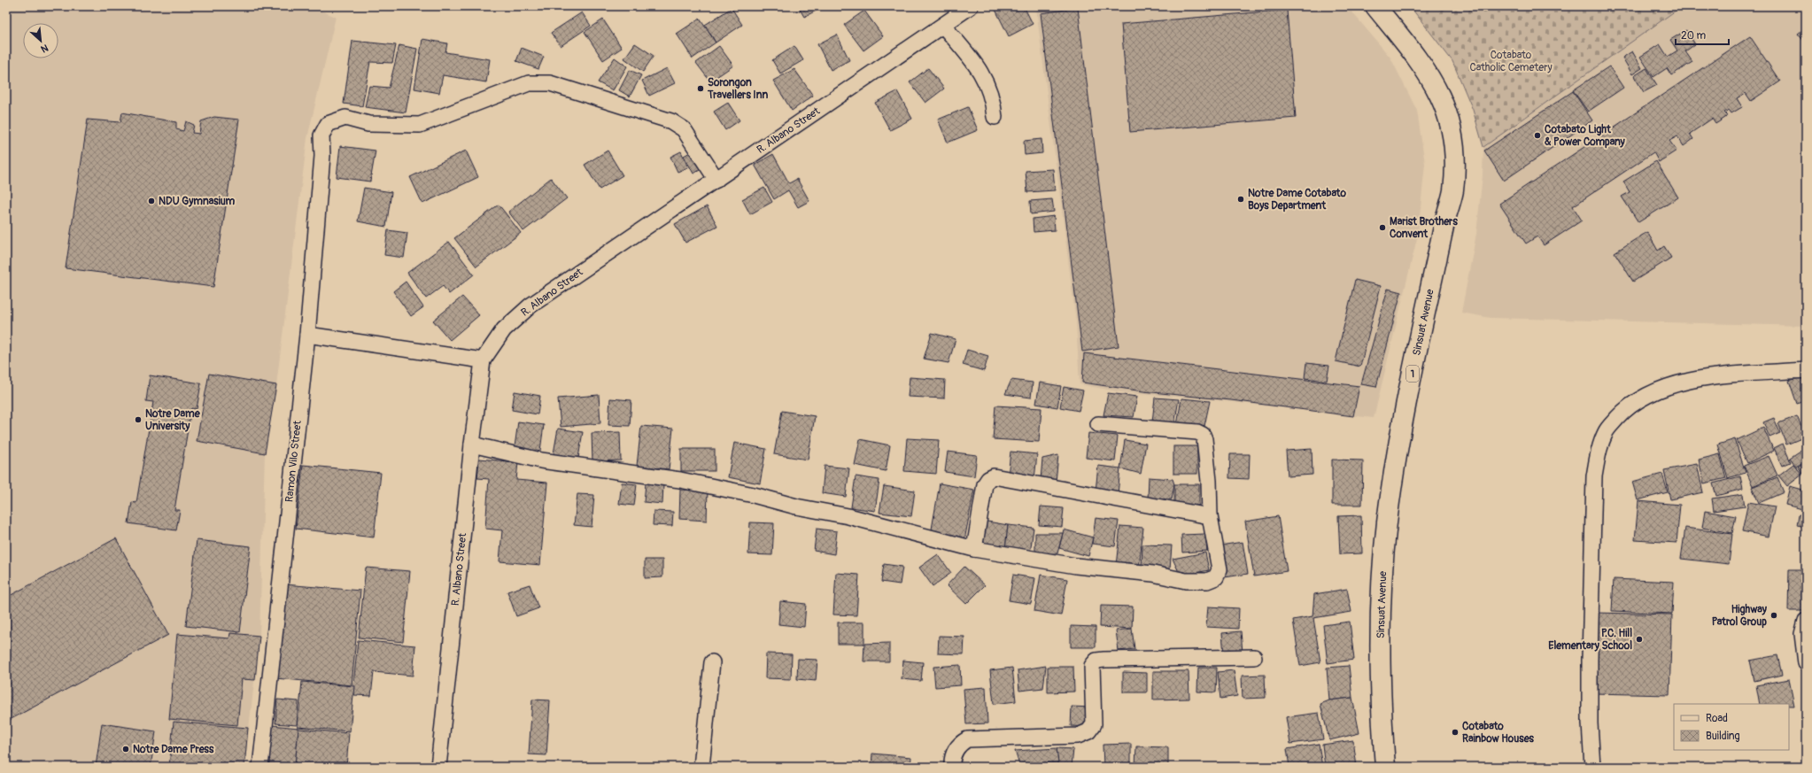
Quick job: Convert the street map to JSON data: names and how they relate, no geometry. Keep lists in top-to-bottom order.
{
  "streets": {
    "main road": ["Sinsuat Avenue", "1"],
    "street": ["R. Albano Street", "Ramon Vilo Street"]
  },
  "crossings": [
    ["R. Albano Street", "Ramon Vilo Street"]
  ],
  "parks": ["Cotabato Catholic Cemetery"],
  "places": [
    "Sorongon Travellers Inn",
    "Cotabato Light & Power Company",
    "Notre Dame Cotabato Boys Department",
    "NDU Gymnasium",
    "Marist Brothers Convent",
    "Notre Dame University",
    "Highway Patrol Group",
    "P.C. Hill Elementary School",
    "Cotabato Rainbow Houses",
    "Notre Dame Press"
  ],
  "legend": ["Road", "Building"],
  "scale_bar": "20 m",
  "north": "bottom right"
}
